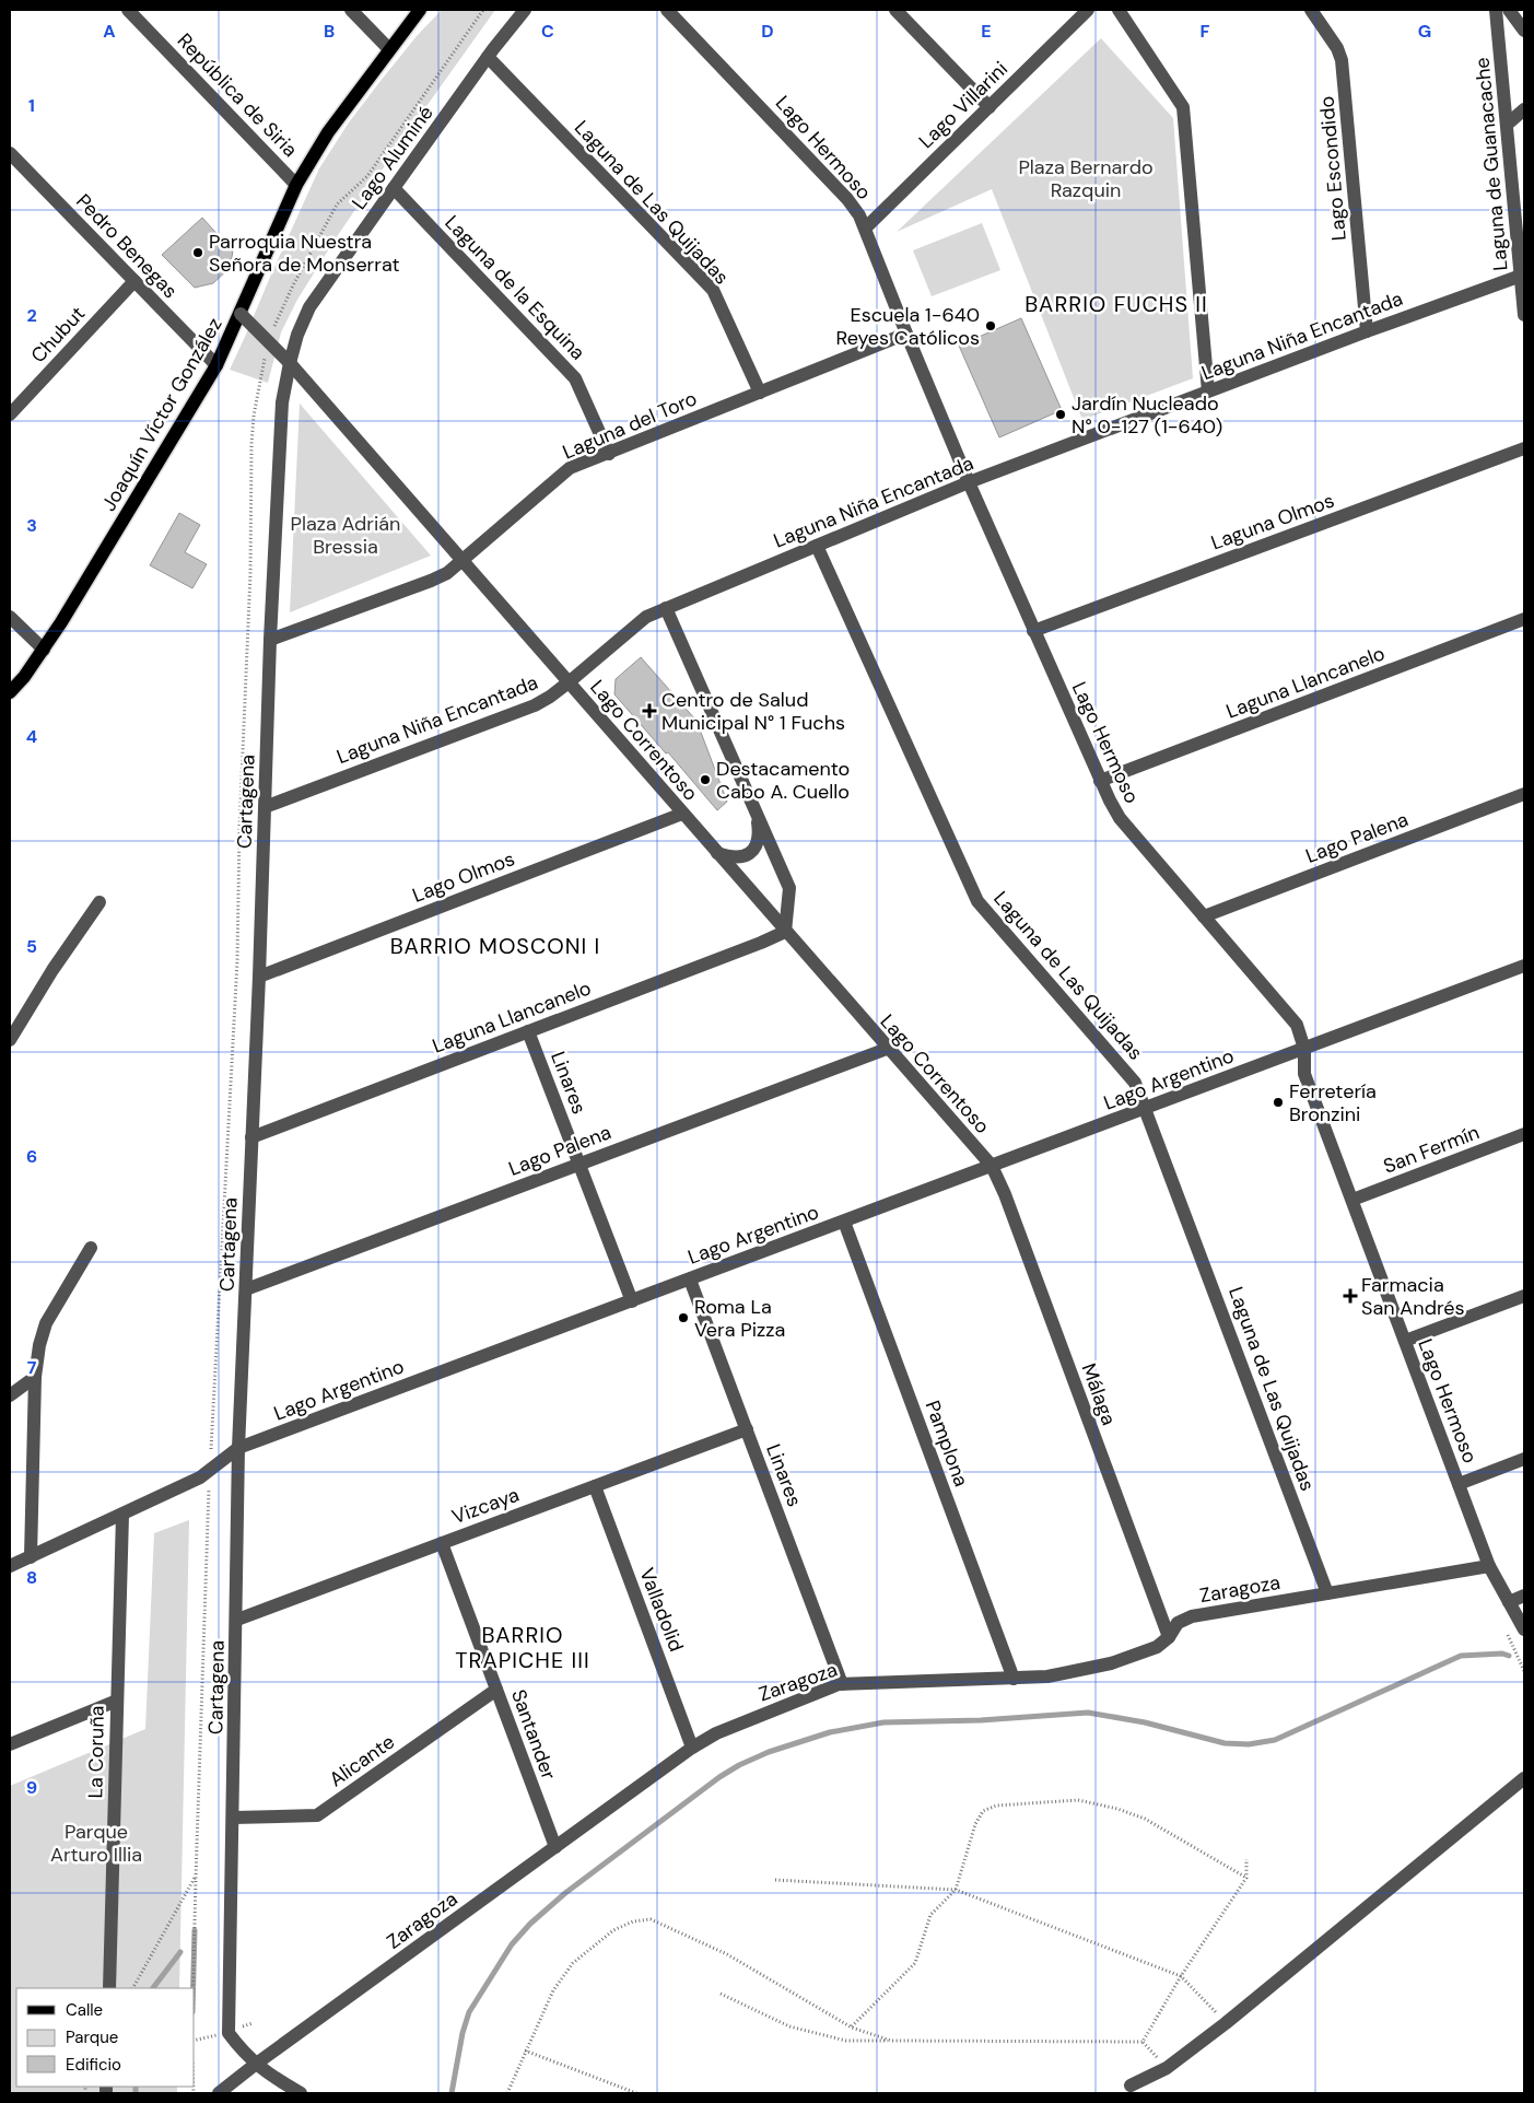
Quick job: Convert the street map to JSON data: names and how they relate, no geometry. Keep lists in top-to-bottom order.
{
  "streets": {
    "main road": ["Joaquín Víctor González"],
    "street": [
      "República de Siria",
      "Lago Villarini",
      "Lago Hermoso",
      "Lago Aluminé",
      "Laguna de Guanacache",
      "Lago Escondido",
      "Laguna de Las Quijadas",
      "Pedro Benegas",
      "Laguna de la Esquina",
      "Chubut",
      "Laguna Niña Encantada",
      "Laguna del Toro",
      "Laguna Olmos",
      "Laguna Llancanelo",
      "Lago Correntoso",
      "Cartagena",
      "Lago Palena",
      "Lago Olmos",
      "Lago Argentino",
      "Linares",
      "San Fermín",
      "Málaga",
      "Pamplona",
      "Vizcaya",
      "Zaragoza",
      "Valladolid",
      "Santander",
      "La Coruña",
      "Alicante"
    ]
  },
  "crossings": [
    ["República de Siria", "Joaquín Víctor González"],
    ["Lago Villarini", "Lago Hermoso"],
    ["Lago Hermoso", "Laguna Niña Encantada"],
    ["Lago Hermoso", "Laguna del Toro"],
    ["Lago Hermoso", "Laguna Olmos"],
    ["Lago Hermoso", "Laguna Llancanelo"],
    ["Lago Hermoso", "Lago Palena"],
    ["Lago Hermoso", "Lago Argentino"],
    ["Lago Hermoso", "San Fermín"],
    ["Lago Hermoso", "Zaragoza"],
    ["Lago Aluminé", "Laguna de Las Quijadas"],
    ["Lago Aluminé", "Laguna de la Esquina"],
    ["Lago Aluminé", "Lago Correntoso"],
    ["Lago Aluminé", "Cartagena"],
    ["Laguna de Guanacache", "Laguna Niña Encantada"],
    ["Lago Escondido", "Laguna Niña Encantada"],
    ["Laguna de Las Quijadas", "Laguna Niña Encantada"],
    ["Laguna de Las Quijadas", "Laguna del Toro"],
    ["Laguna de Las Quijadas", "Lago Argentino"],
    ["Laguna de Las Quijadas", "Zaragoza"],
    ["Pedro Benegas", "Chubut"],
    ["Pedro Benegas", "Joaquín Víctor González"],
    ["Laguna de la Esquina", "Laguna del Toro"],
    ["Laguna Niña Encantada", "Lago Correntoso"],
    ["Laguna Niña Encantada", "Cartagena"],
    ["Joaquín Víctor González", "Lago Correntoso"],
    ["Laguna del Toro", "Lago Correntoso"],
    ["Laguna del Toro", "Cartagena"],
    ["Laguna Llancanelo", "Lago Correntoso"],
    ["Laguna Llancanelo", "Cartagena"],
    ["Laguna Llancanelo", "Linares"],
    ["Lago Correntoso", "Cartagena"],
    ["Lago Correntoso", "Lago Palena"],
    ["Lago Correntoso", "Lago Olmos"],
    ["Lago Correntoso", "Lago Argentino"],
    ["Lago Correntoso", "Málaga"],
    ["Cartagena", "Lago Palena"],
    ["Cartagena", "Lago Olmos"],
    ["Cartagena", "Lago Argentino"],
    ["Cartagena", "Vizcaya"],
    ["Cartagena", "Zaragoza"],
    ["Cartagena", "Alicante"],
    ["Lago Palena", "Linares"],
    ["Lago Argentino", "Linares"],
    ["Lago Argentino", "Málaga"],
    ["Lago Argentino", "Pamplona"],
    ["Lago Argentino", "La Coruña"],
    ["Linares", "Vizcaya"],
    ["Linares", "Zaragoza"],
    ["Málaga", "Zaragoza"],
    ["Pamplona", "Zaragoza"],
    ["Vizcaya", "Valladolid"],
    ["Vizcaya", "Santander"],
    ["Zaragoza", "Valladolid"],
    ["Zaragoza", "Santander"],
    ["Santander", "Alicante"]
  ],
  "districts": ["BARRIO FUCHS II", "BARRIO MOSCONI I", "BARRIO TRAPICHE III"],
  "parks": ["Plaza Bernardo Razquin", "Plaza Adrián Bressia", "Parque Arturo Illia"],
  "places": {
    "other": [
      "Parroquia Nuestra Señora de Monserrat",
      "Escuela 1-640 Reyes Católicos",
      "Jardín Nucleado N° 0-127 (1-640)",
      "Destacamento Cabo A. Cuello",
      "Ferretería Bronzini",
      "Roma La Vera Pizza"
    ],
    "health": ["Centro de Salud Municipal N° 1 Fuchs", "Farmacia San Andrés"]
  },
  "legend": ["Calle", "Parque", "Edificio"],
  "grid": {
    "columns": [
      "A",
      "B",
      "C",
      "D",
      "E",
      "F",
      "G"
    ],
    "rows": [
      "1",
      "2",
      "3",
      "4",
      "5",
      "6",
      "7",
      "8",
      "9"
    ]
  }
}
